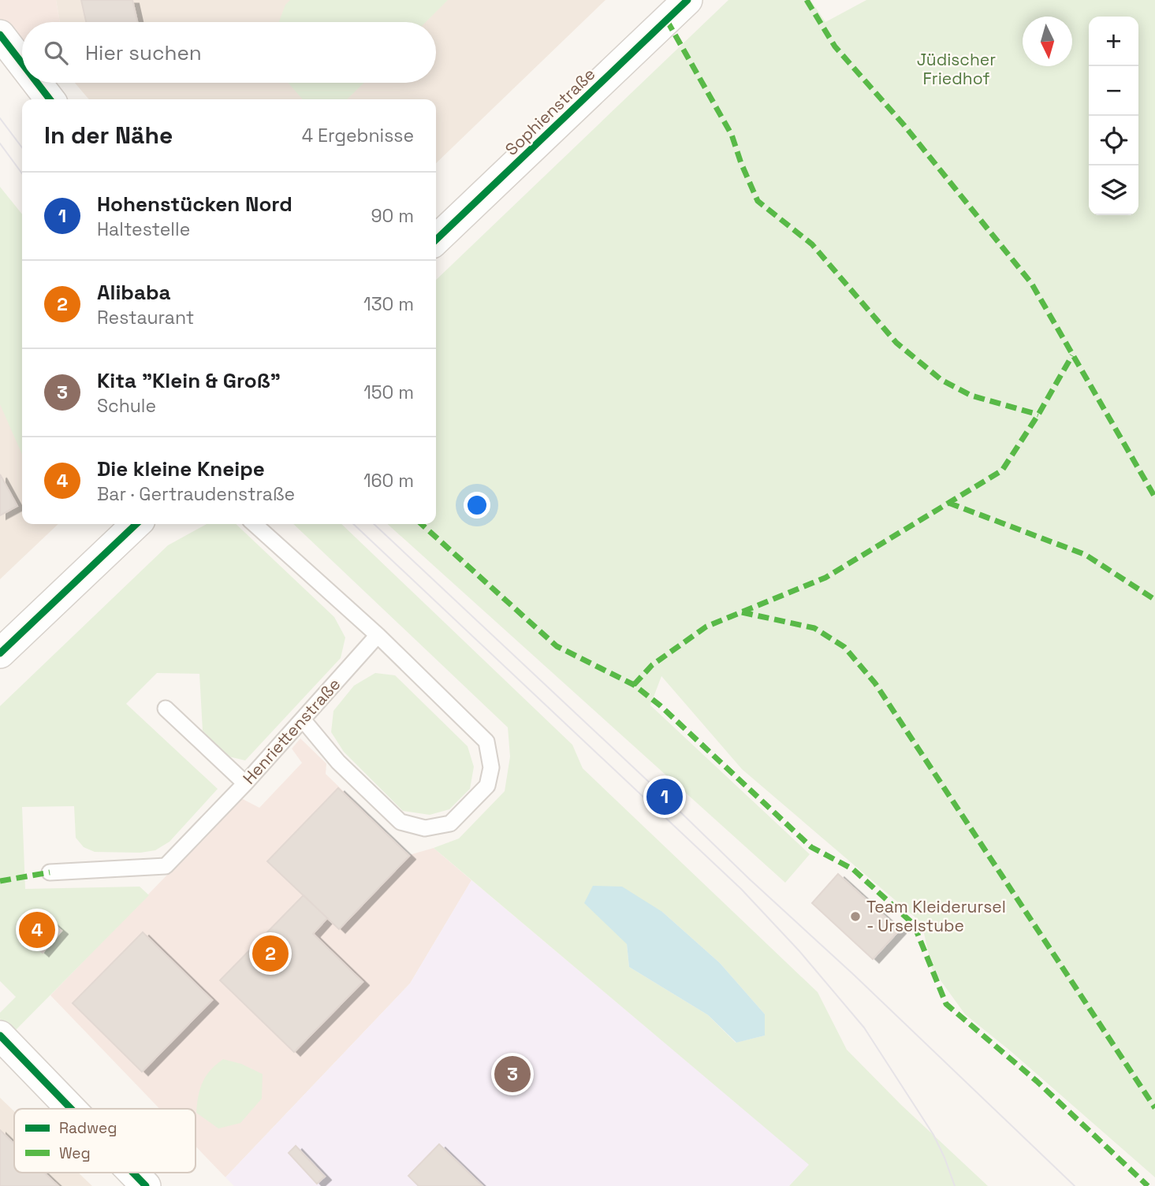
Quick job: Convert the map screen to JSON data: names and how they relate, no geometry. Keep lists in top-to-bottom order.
{
  "streets": {
    "street": ["Sophienstraße"],
    "lane": ["Henriettenstraße"]
  },
  "parks": ["Jüdischer Friedhof"],
  "places": ["Team Kleiderursel - Urselstube"],
  "legend": ["Radweg", "Weg"],
  "north": "bottom",
  "page": {
    "map_buttons": ["+", "−"],
    "search": "Hier suchen",
    "heading": ["In der Nähe", "4 Ergebnisse"],
    "list": [
      {
        "mark": "1",
        "name": "Hohenstücken Nord",
        "note": "Haltestelle",
        "value": "90 m"
      },
      {
        "mark": "2",
        "name": "Alibaba",
        "note": "Restaurant",
        "value": "130 m"
      },
      {
        "mark": "3",
        "name": "Kita \"Klein & Groß\"",
        "note": "Schule",
        "value": "150 m"
      },
      {
        "mark": "4",
        "name": "Die kleine Kneipe",
        "note": "Bar · Gertraudenstraße",
        "value": "160 m"
      }
    ],
    "pins": [
      "1",
      "4",
      "2",
      "3"
    ]
  }
}
